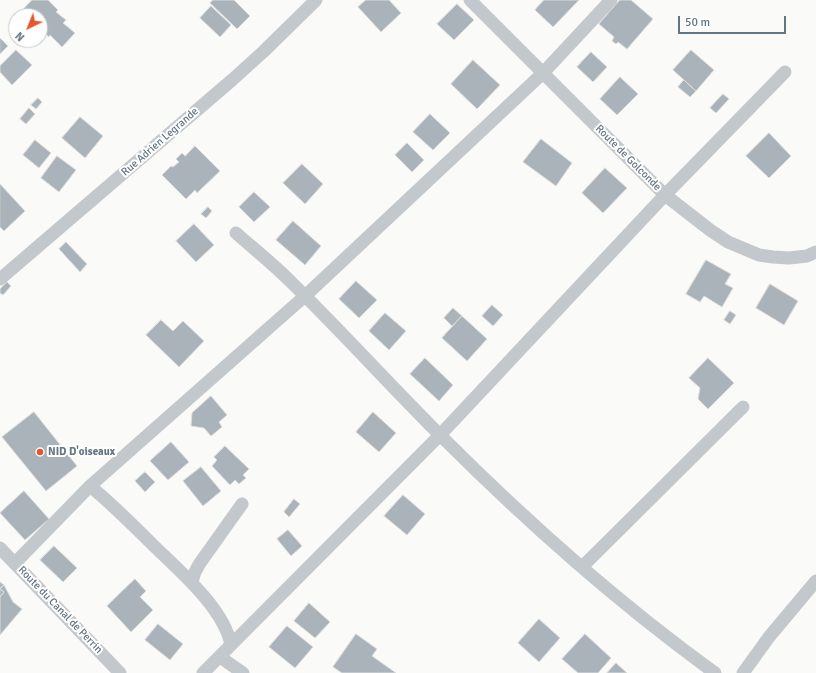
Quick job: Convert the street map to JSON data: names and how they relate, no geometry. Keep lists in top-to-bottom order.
{
  "streets": {
    "street": ["Rue Adrien Legrande", "Route de Golconde", "Route du Canal de Perrin"]
  },
  "places": ["NID D'oiseaux"],
  "scale_bar": "50 m",
  "north": "bottom left"
}
